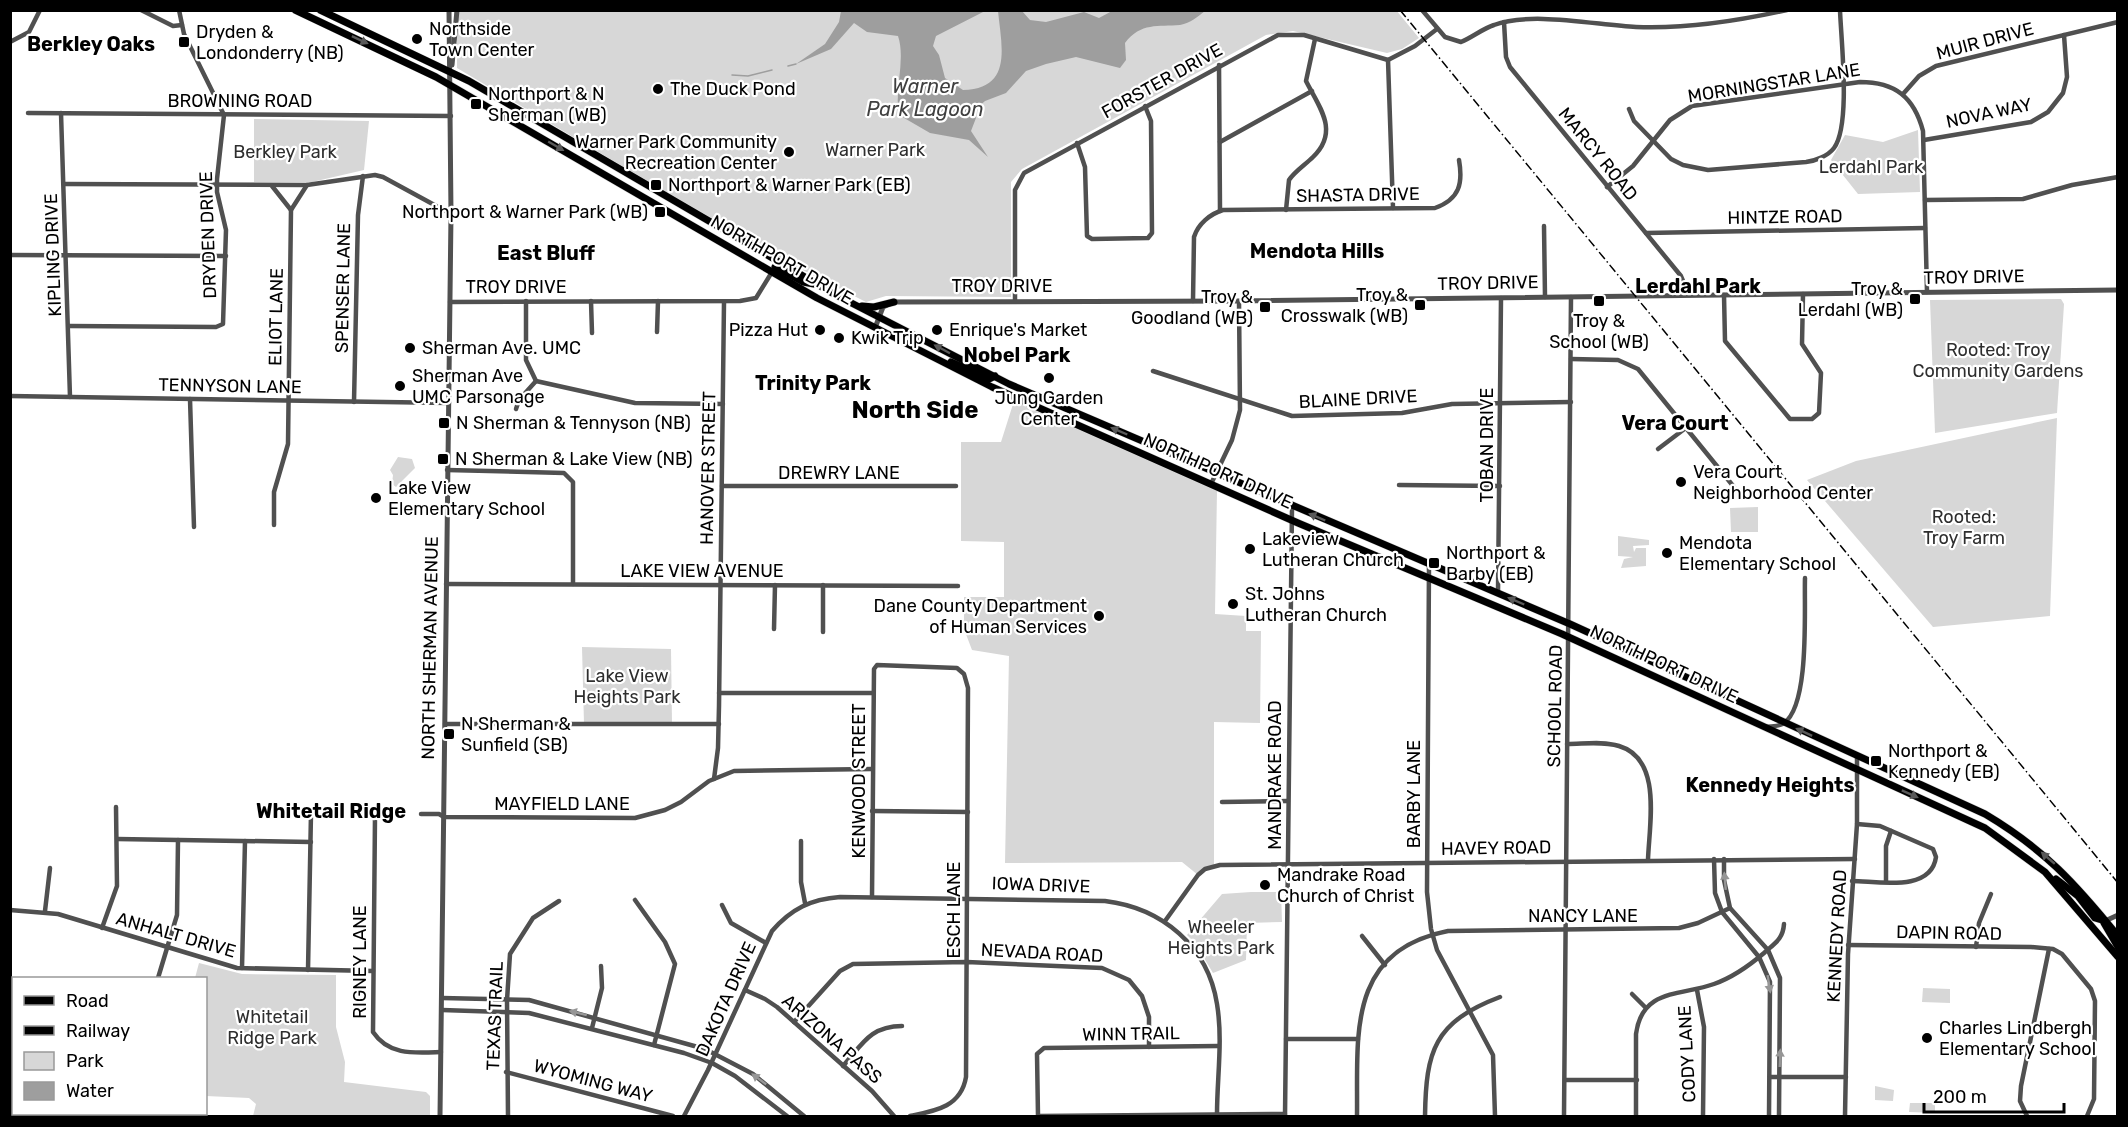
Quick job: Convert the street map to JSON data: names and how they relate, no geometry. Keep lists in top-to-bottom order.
{
  "streets": {
    "main road": ["NORTHPORT DRIVE"],
    "street": [
      "MUIR DRIVE",
      "FORSTER DRIVE",
      "MORNINGSTAR LANE",
      "BROWNING ROAD",
      "NOVA WAY",
      "MARCY ROAD",
      "SHASTA DRIVE",
      "HINTZE ROAD",
      "DRYDEN DRIVE",
      "KIPLING DRIVE",
      "TROY DRIVE",
      "SPENSER LANE",
      "ELIOT LANE",
      "TENNYSON LANE",
      "BLAINE DRIVE",
      "TOBAN DRIVE",
      "HANOVER STREET",
      "DREWRY LANE",
      "LAKE VIEW AVENUE",
      "NORTH SHERMAN AVENUE",
      "SCHOOL ROAD",
      "MANDRAKE ROAD",
      "KENWOOD STREET",
      "BARBY LANE",
      "MAYFIELD LANE",
      "HAVEY ROAD",
      "IOWA DRIVE",
      "ESCH LANE",
      "NANCY LANE",
      "DAPIN ROAD",
      "ANHALT DRIVE",
      "KENNEDY ROAD",
      "NEVADA ROAD",
      "RIGNEY LANE",
      "DAKOTA DRIVE",
      "TEXAS TRAIL",
      "WINN TRAIL",
      "ARIZONA PASS",
      "CODY LANE",
      "WYOMING WAY"
    ]
  },
  "crossings": [
    ["MUIR DRIVE", "MORNINGSTAR LANE"],
    ["MUIR DRIVE", "NOVA WAY"],
    ["FORSTER DRIVE", "TROY DRIVE"],
    ["MORNINGSTAR LANE", "MARCY ROAD"],
    ["BROWNING ROAD", "DRYDEN DRIVE"],
    ["BROWNING ROAD", "KIPLING DRIVE"],
    ["BROWNING ROAD", "NORTH SHERMAN AVENUE"],
    ["MARCY ROAD", "HINTZE ROAD"],
    ["MARCY ROAD", "TROY DRIVE"],
    ["DRYDEN DRIVE", "KIPLING DRIVE"],
    ["KIPLING DRIVE", "TENNYSON LANE"],
    ["NORTHPORT DRIVE", "TROY DRIVE"],
    ["NORTHPORT DRIVE", "TOBAN DRIVE"],
    ["NORTHPORT DRIVE", "NORTH SHERMAN AVENUE"],
    ["NORTHPORT DRIVE", "SCHOOL ROAD"],
    ["NORTHPORT DRIVE", "MANDRAKE ROAD"],
    ["NORTHPORT DRIVE", "BARBY LANE"],
    ["NORTHPORT DRIVE", "KENNEDY ROAD"],
    ["TROY DRIVE", "TOBAN DRIVE"],
    ["TROY DRIVE", "HANOVER STREET"],
    ["TROY DRIVE", "NORTH SHERMAN AVENUE"],
    ["TROY DRIVE", "SCHOOL ROAD"],
    ["SPENSER LANE", "TENNYSON LANE"],
    ["ELIOT LANE", "TENNYSON LANE"],
    ["TENNYSON LANE", "NORTH SHERMAN AVENUE"],
    ["BLAINE DRIVE", "TOBAN DRIVE"],
    ["BLAINE DRIVE", "SCHOOL ROAD"],
    ["HANOVER STREET", "DREWRY LANE"],
    ["HANOVER STREET", "LAKE VIEW AVENUE"],
    ["HANOVER STREET", "MAYFIELD LANE"],
    ["LAKE VIEW AVENUE", "NORTH SHERMAN AVENUE"],
    ["NORTH SHERMAN AVENUE", "MAYFIELD LANE"],
    ["NORTH SHERMAN AVENUE", "RIGNEY LANE"],
    ["SCHOOL ROAD", "HAVEY ROAD"],
    ["SCHOOL ROAD", "NANCY LANE"],
    ["MANDRAKE ROAD", "HAVEY ROAD"],
    ["KENWOOD STREET", "MAYFIELD LANE"],
    ["KENWOOD STREET", "IOWA DRIVE"],
    ["KENWOOD STREET", "ESCH LANE"],
    ["BARBY LANE", "HAVEY ROAD"],
    ["BARBY LANE", "NANCY LANE"],
    ["HAVEY ROAD", "IOWA DRIVE"],
    ["HAVEY ROAD", "KENNEDY ROAD"],
    ["IOWA DRIVE", "ESCH LANE"],
    ["IOWA DRIVE", "DAKOTA DRIVE"],
    ["IOWA DRIVE", "WINN TRAIL"],
    ["ESCH LANE", "NEVADA ROAD"],
    ["DAPIN ROAD", "KENNEDY ROAD"],
    ["ANHALT DRIVE", "RIGNEY LANE"],
    ["NEVADA ROAD", "WINN TRAIL"],
    ["NEVADA ROAD", "ARIZONA PASS"],
    ["DAKOTA DRIVE", "ARIZONA PASS"],
    ["TEXAS TRAIL", "WYOMING WAY"]
  ],
  "districts": [
    "Berkley Oaks",
    "Mendota Hills",
    "East Bluff",
    "Lerdahl Park",
    "Nobel Park",
    "Trinity Park",
    "North Side",
    "Vera Court",
    "Kennedy Heights",
    "Whitetail Ridge"
  ],
  "water": ["Warner Park Lagoon"],
  "parks": [
    "Warner Park",
    "Berkley Park",
    "Lerdahl Park",
    "Rooted: Troy Community Gardens",
    "Rooted: Troy Farm",
    "Lake View Heights Park",
    "Wheeler Heights Park",
    "Whitetail Ridge Park"
  ],
  "places": {
    "other": [
      "Northside Town Center",
      "The Duck Pond",
      "Warner Park Community Recreation Center",
      "Pizza Hut",
      "Enrique's Market",
      "Kwik Trip",
      "Sherman Ave. UMC",
      "Jung Garden Center",
      "Sherman Ave UMC Parsonage",
      "Vera Court Neighborhood Center",
      "Lake View Elementary School",
      "Lakeview Lutheran Church",
      "Mendota Elementary School",
      "St. Johns Lutheran Church",
      "Dane County Department of Human Services",
      "Mandrake Road Church of Christ",
      "Charles Lindbergh Elementary School"
    ],
    "transit": [
      "Dryden & Londonderry (NB)",
      "Northport & N Sherman (WB)",
      "Northport & Warner Park (EB)",
      "Northport & Warner Park (WB)",
      "Troy & Lerdahl (WB)",
      "Troy & School (WB)",
      "Troy & Crosswalk (WB)",
      "Troy & Goodland (WB)",
      "N Sherman & Tennyson (NB)",
      "N Sherman & Lake View (NB)",
      "Northport & Barby (EB)",
      "N Sherman & Sunfield (SB)",
      "Northport & Kennedy (EB)"
    ]
  },
  "legend": [
    "Road",
    "Railway",
    "Park",
    "Water"
  ],
  "scale_bar": "200 m"
}
